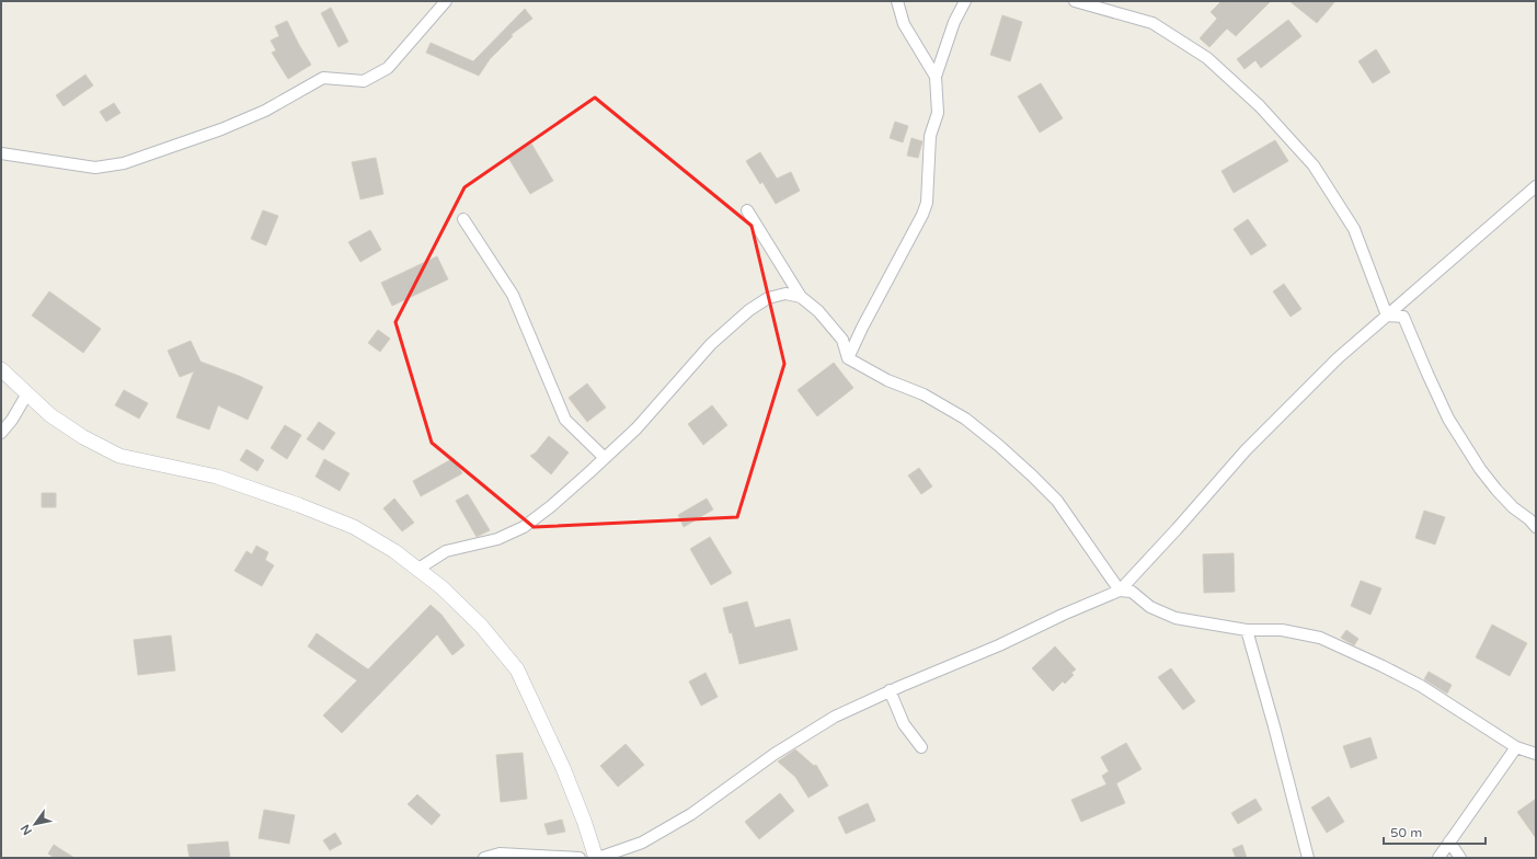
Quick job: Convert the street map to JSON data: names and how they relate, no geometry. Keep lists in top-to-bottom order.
{
  "scale_bar": "50 m",
  "north": "bottom left"
}
